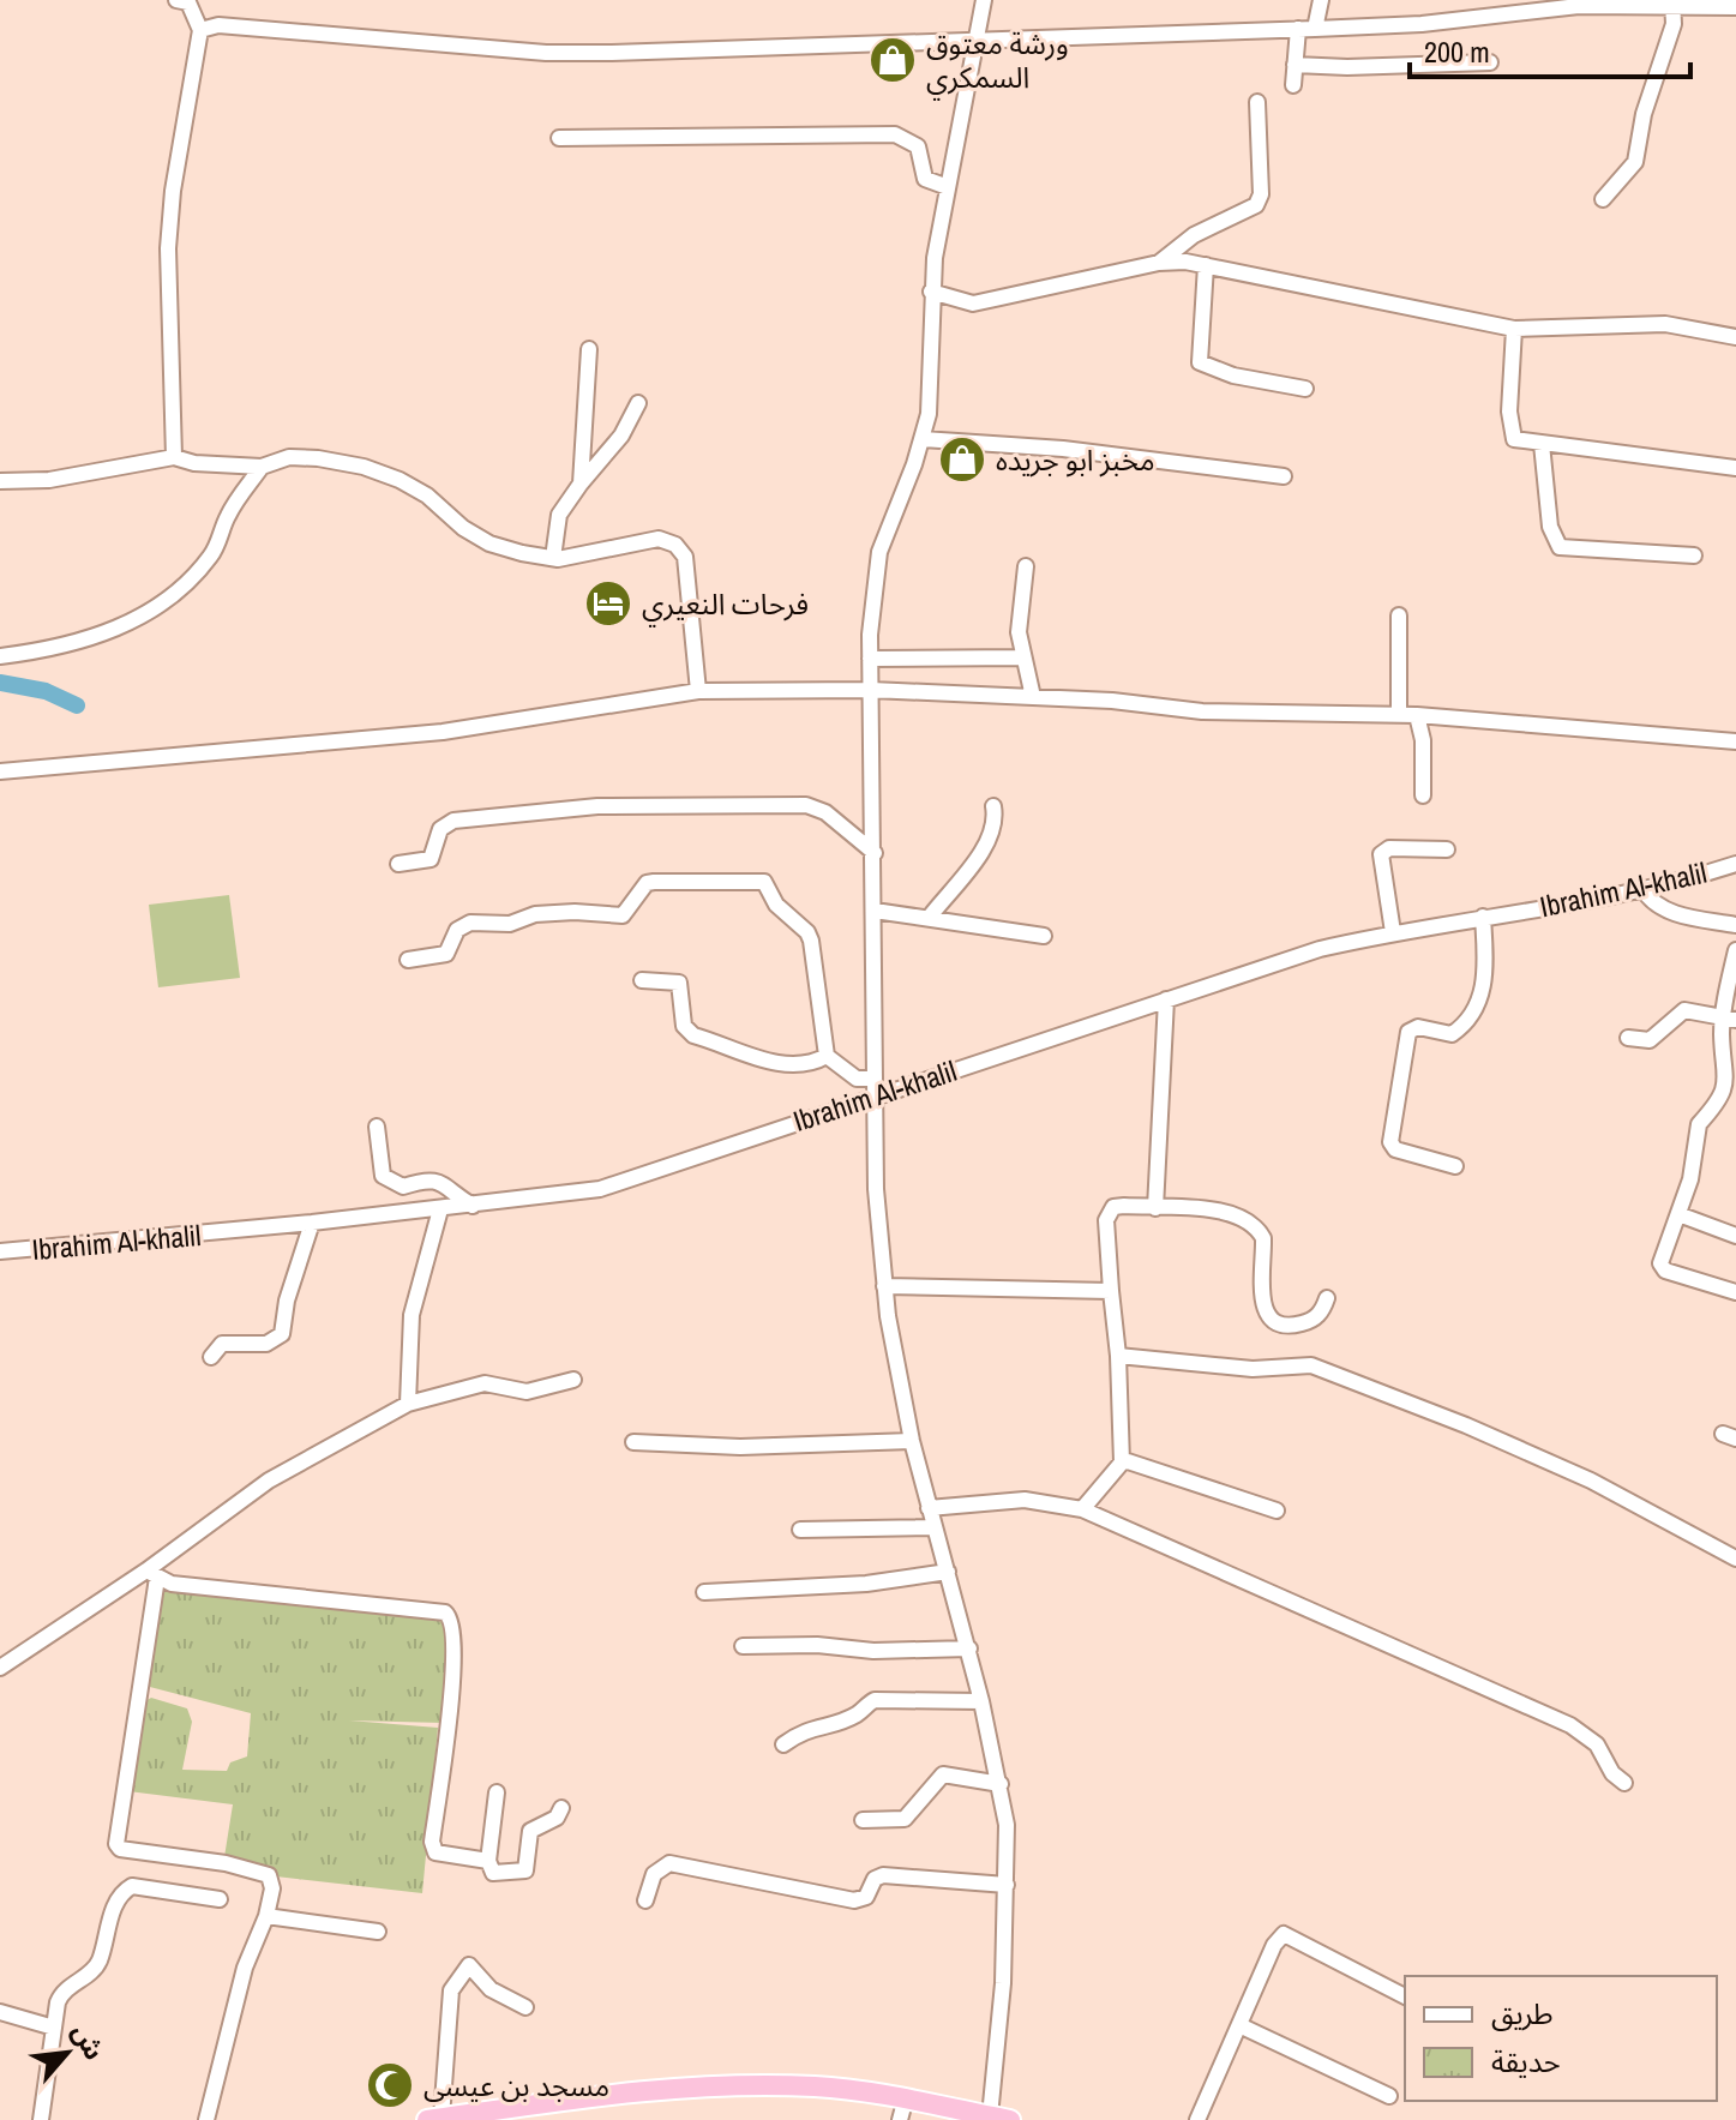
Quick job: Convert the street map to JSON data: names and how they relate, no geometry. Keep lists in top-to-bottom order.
{
  "streets": {
    "street": ["Ibrahim Al-khalil"]
  },
  "places": {
    "shop": ["ورشة معتوق السمكري", "مخبز ابو جريده"],
    "hotel": ["فرحات النعيري"],
    "mosque": ["مسجد بن عيسى"]
  },
  "legend": ["طريق", "حديقة"],
  "scale_bar": "200 m",
  "north": "top right"
}
